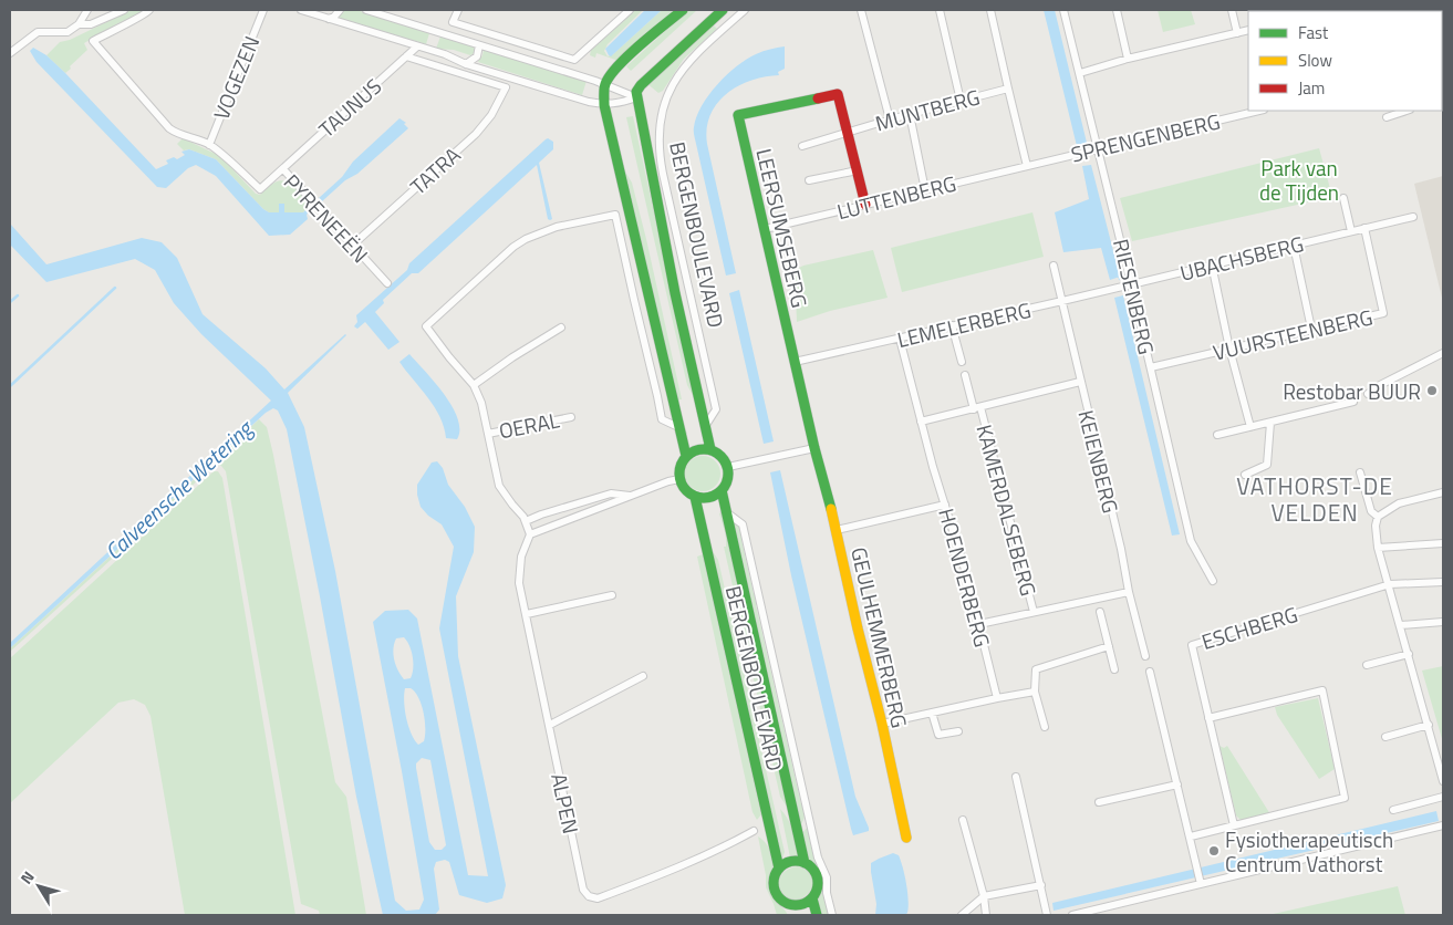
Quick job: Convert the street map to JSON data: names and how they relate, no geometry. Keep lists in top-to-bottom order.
{
  "streets": {
    "main road": ["LEERSUMSEBERG", "BERGENBOULEVARD", "GEULHEMMERBERG"],
    "street": [
      "VOGEZEN",
      "TAUNUS",
      "MUNTBERG",
      "SPRENGENBERG",
      "TATRA",
      "LUTTENBERG",
      "PYRENEEËN",
      "UBACHSBERG",
      "RIESENBERG",
      "LEMELERBERG",
      "VUURSTEENBERG",
      "OERAL",
      "KEIENBERG",
      "KAMERDALSEBERG",
      "HOENDERBERG",
      "ESCHBERG",
      "ALPEN"
    ]
  },
  "crossings": [
    ["VOGEZEN", "PYRENEEËN"],
    ["TAUNUS", "TATRA"],
    ["TAUNUS", "PYRENEEËN"],
    ["MUNTBERG", "LEERSUMSEBERG"],
    ["SPRENGENBERG", "LUTTENBERG"],
    ["SPRENGENBERG", "RIESENBERG"],
    ["TATRA", "PYRENEEËN"],
    ["LUTTENBERG", "LEERSUMSEBERG"],
    ["LEERSUMSEBERG", "LEMELERBERG"],
    ["LEERSUMSEBERG", "GEULHEMMERBERG"],
    ["UBACHSBERG", "RIESENBERG"],
    ["UBACHSBERG", "LEMELERBERG"],
    ["UBACHSBERG", "VUURSTEENBERG"],
    ["RIESENBERG", "LEMELERBERG"],
    ["RIESENBERG", "VUURSTEENBERG"],
    ["LEMELERBERG", "KEIENBERG"],
    ["LEMELERBERG", "HOENDERBERG"]
  ],
  "districts": ["VATHORST-DE VELDEN"],
  "water": ["Calveensche Wetering"],
  "parks": ["Park van de Tijden"],
  "places": ["Restobar BUUR", "Fysiotherapeutisch Centrum Vathorst"],
  "legend": ["Fast", "Slow", "Jam"],
  "north": "top left"
}
